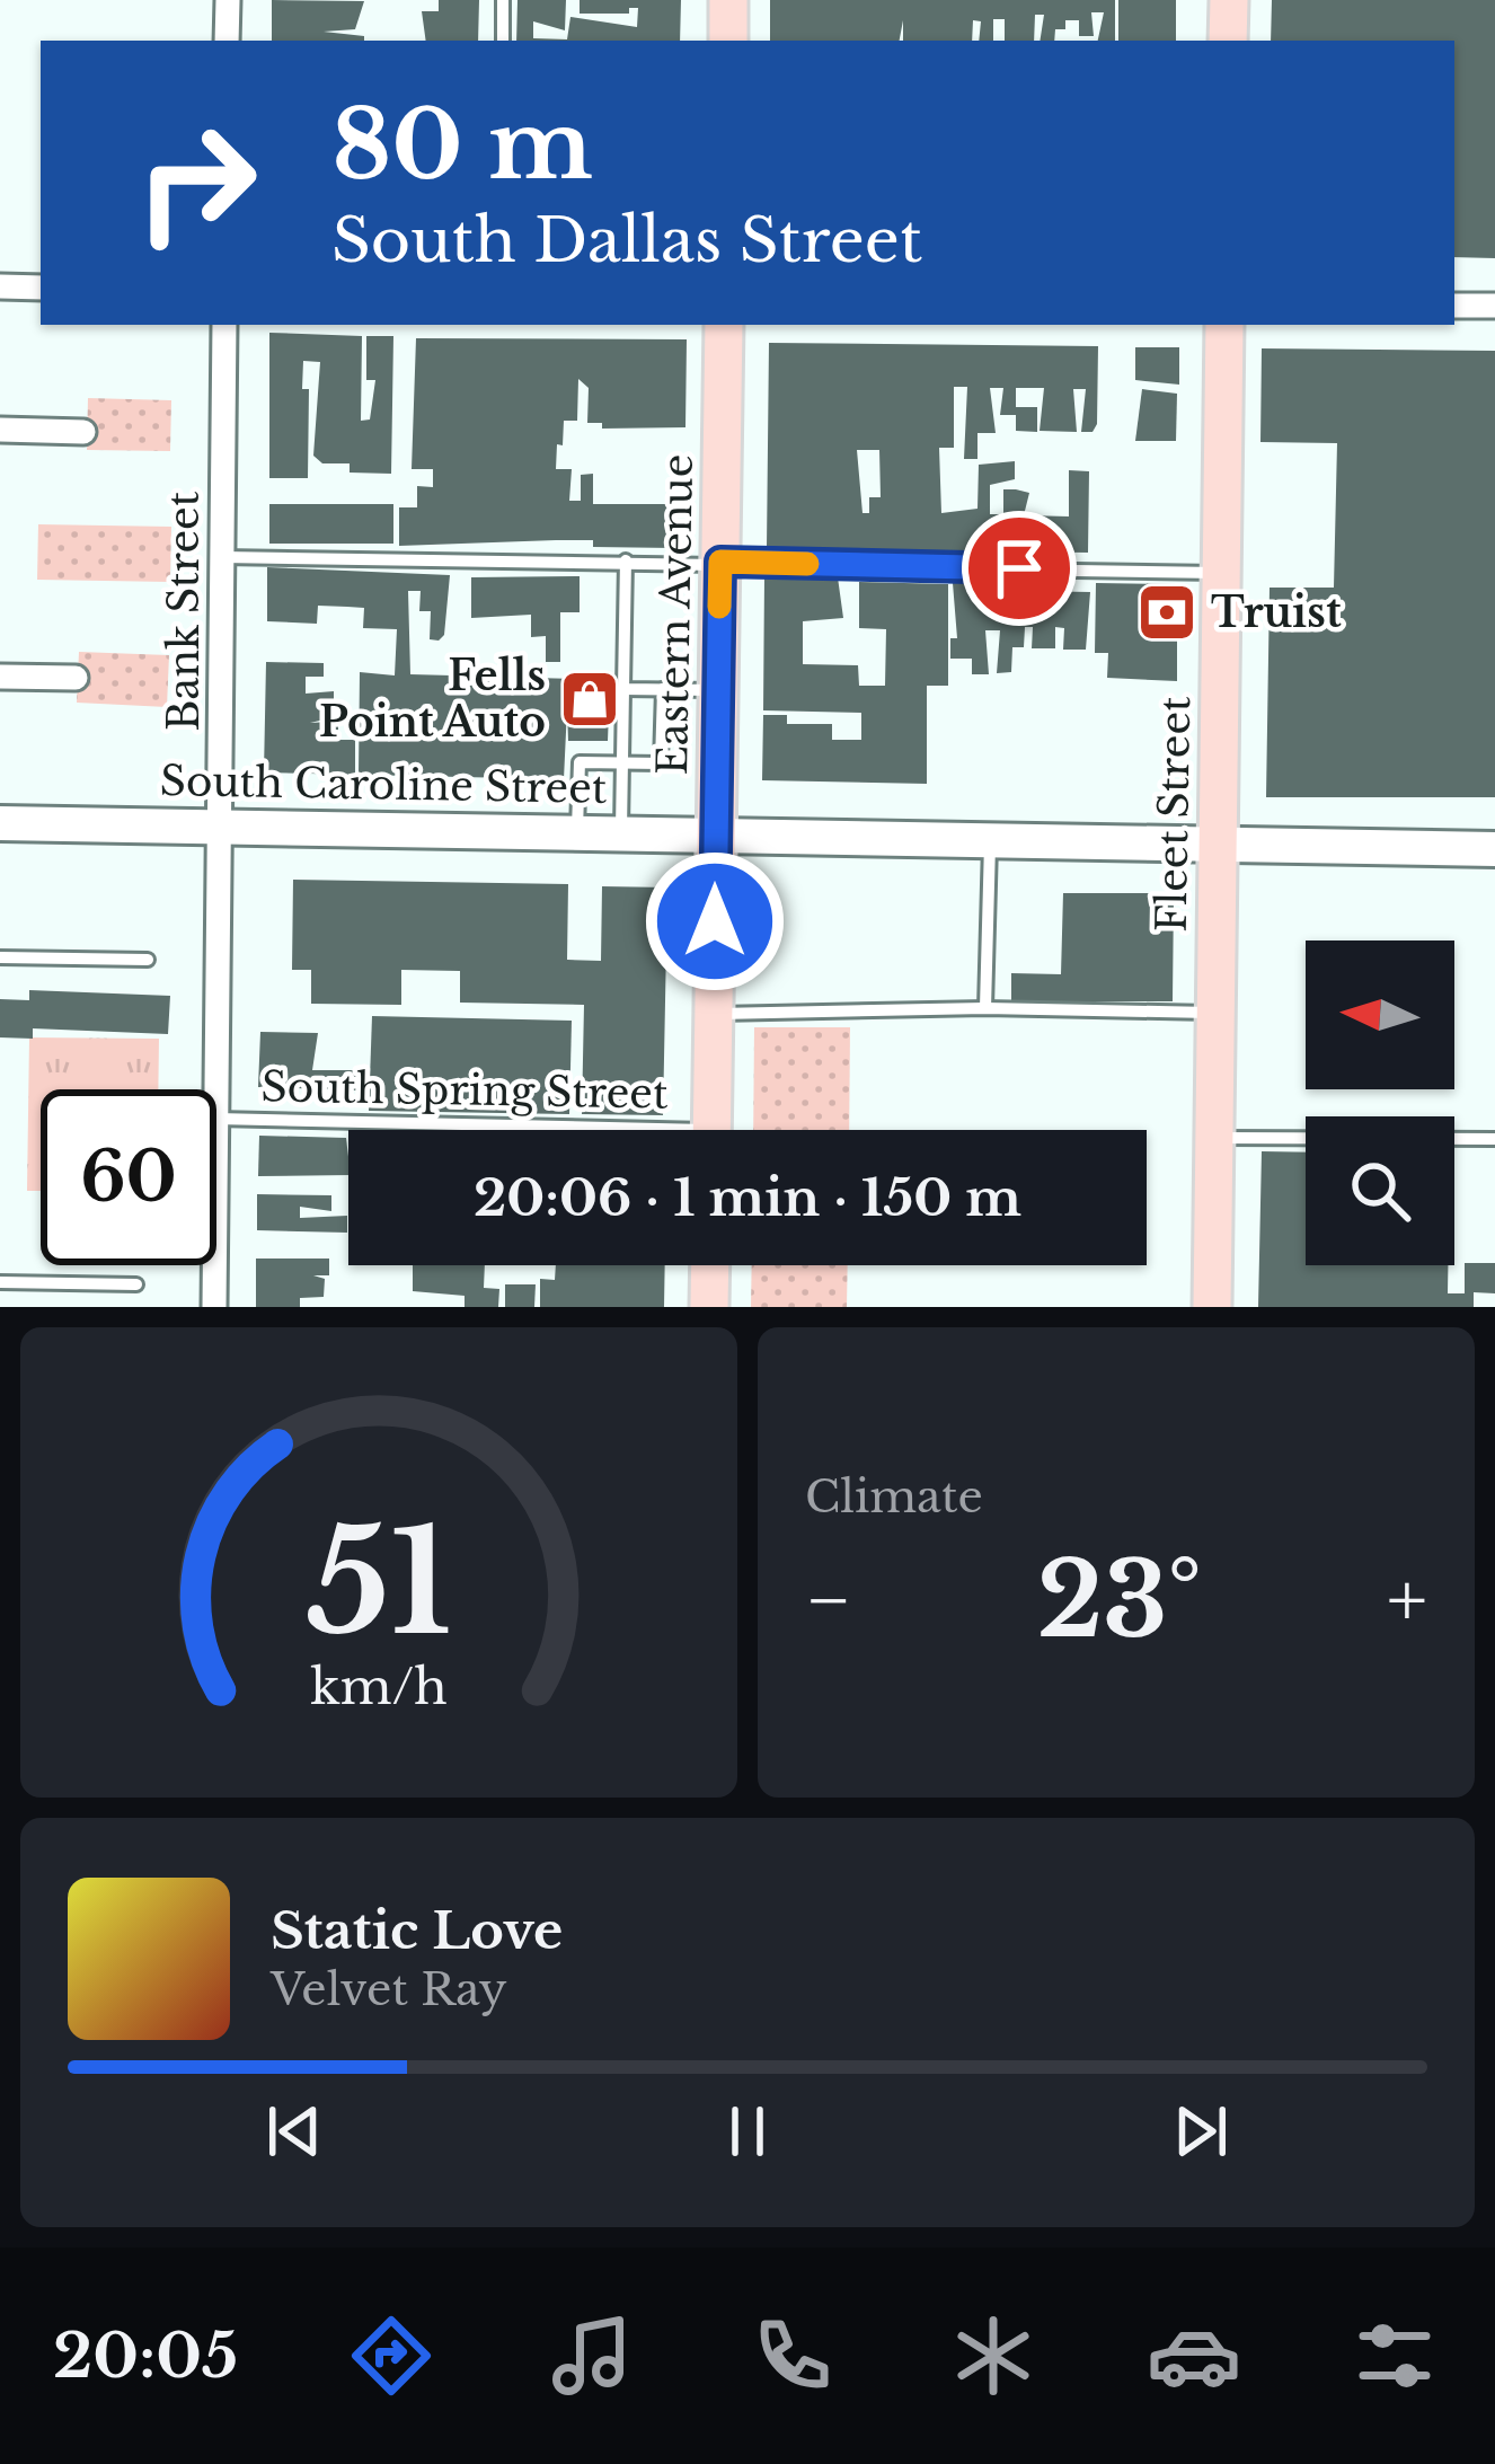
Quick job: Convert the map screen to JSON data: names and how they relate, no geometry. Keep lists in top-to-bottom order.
{
  "streets": {
    "main road": ["Eastern Avenue", "Fleet Street"],
    "street": ["Bank Street", "South Caroline Street"],
    "lane": ["South Spring Street"]
  },
  "crossings": [
    ["Bank Street", "South Caroline Street"],
    ["Bank Street", "South Spring Street"],
    ["Eastern Avenue", "South Caroline Street"],
    ["South Caroline Street", "Fleet Street"]
  ],
  "places": {
    "bank": ["Truist"],
    "shop": ["Fells Point Auto"]
  },
  "north": "left",
  "page": {
    "turn": ["80 m", "South Dallas Street"],
    "limit": "60",
    "trip": "20:06 · 1 min · 150 m",
    "tile": "Climate",
    "heat": ["−", "23°", "+"],
    "song": ["Static Love", "Velvet Ray"],
    "tabs": "20:05",
    "gauge": ["51", "km/h"]
  }
}
